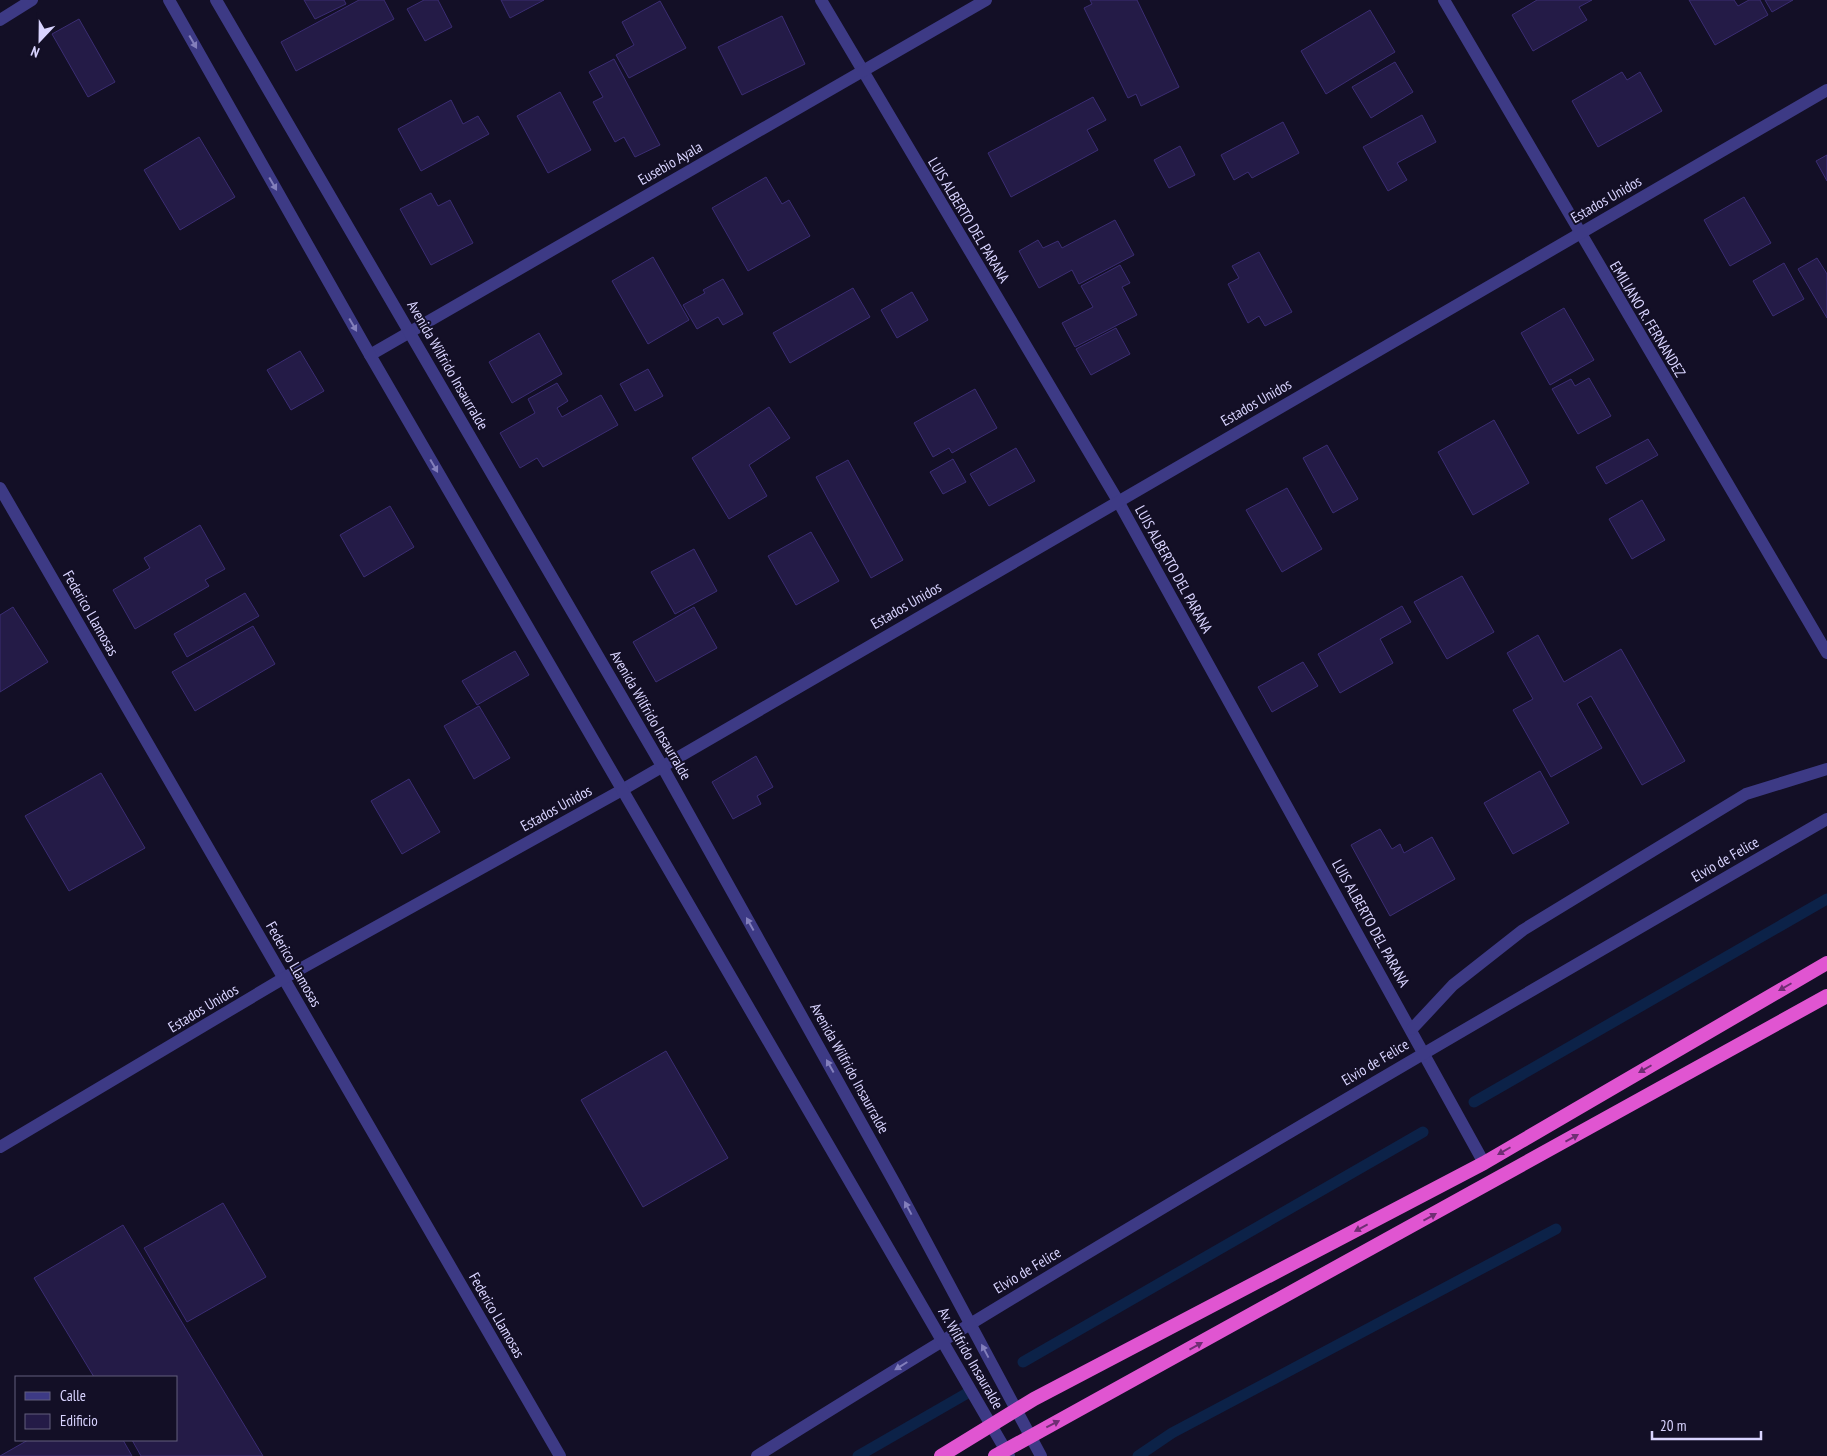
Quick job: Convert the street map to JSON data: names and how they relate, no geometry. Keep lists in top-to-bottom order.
{
  "streets": {
    "street": [
      "Eusebio Ayala",
      "Estados Unidos",
      "LUIS ALBERTO DEL PARANA",
      "EMILIANO R. FERNANDEZ",
      "Avenida Wilfrido Insaurralde",
      "Federico Llamosas",
      "Elvio de Felice",
      "Av. Wilfrido Insauralde"
    ]
  },
  "crossings": [
    ["Eusebio Ayala", "LUIS ALBERTO DEL PARANA"],
    ["Eusebio Ayala", "Avenida Wilfrido Insaurralde"],
    ["Estados Unidos", "LUIS ALBERTO DEL PARANA"],
    ["Estados Unidos", "EMILIANO R. FERNANDEZ"],
    ["Estados Unidos", "Avenida Wilfrido Insaurralde"],
    ["Estados Unidos", "Federico Llamosas"],
    ["Estados Unidos", "Av. Wilfrido Insauralde"],
    ["LUIS ALBERTO DEL PARANA", "Elvio de Felice"],
    ["Avenida Wilfrido Insaurralde", "Elvio de Felice"],
    ["Elvio de Felice", "Av. Wilfrido Insauralde"]
  ],
  "one_way": ["Avenida Wilfrido Insaurralde"],
  "legend": ["Calle", "Edificio"],
  "scale_bar": "20 m",
  "north": "bottom"
}
